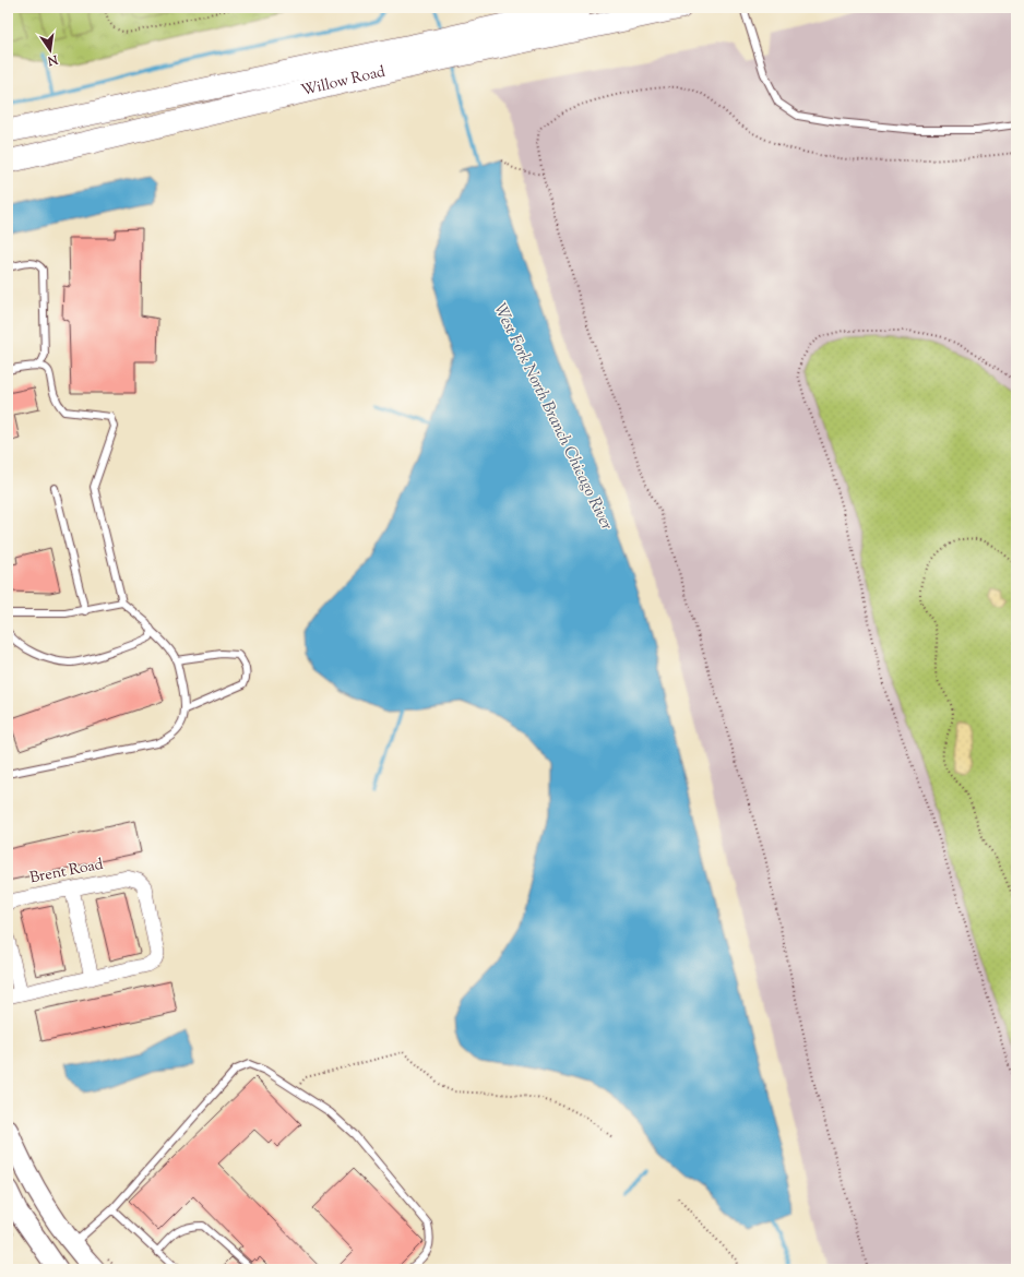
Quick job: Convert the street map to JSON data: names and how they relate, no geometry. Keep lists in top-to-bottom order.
{
  "streets": {
    "main road": ["Willow Road"],
    "street": ["Brent Road"]
  },
  "water": ["West Fork North Branch Chicago River"],
  "north": "bottom"
}
